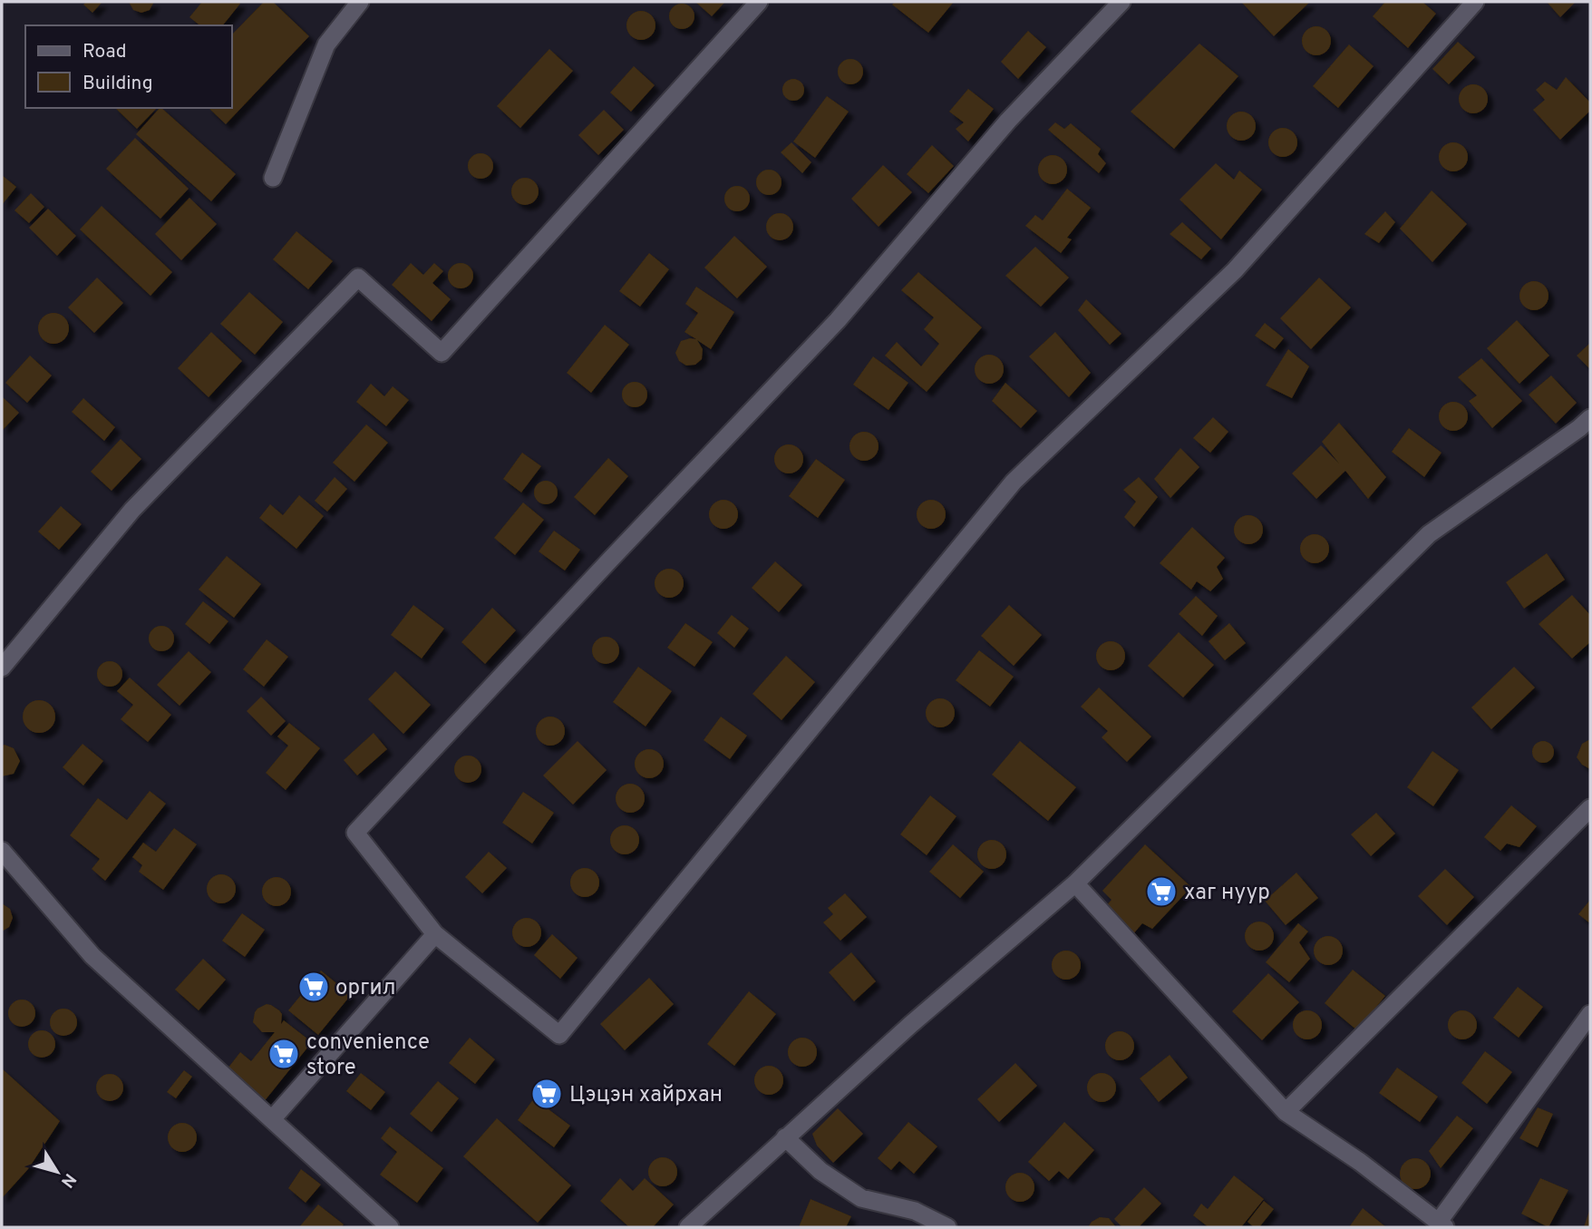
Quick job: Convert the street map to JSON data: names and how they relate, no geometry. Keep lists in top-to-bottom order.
{
  "places": {
    "supermarket": [
      "хаг нуур",
      "оргил",
      "convenience store",
      "Цэцэн хайрхан"
    ]
  },
  "legend": ["Road", "Building"],
  "north": "bottom right"
}
